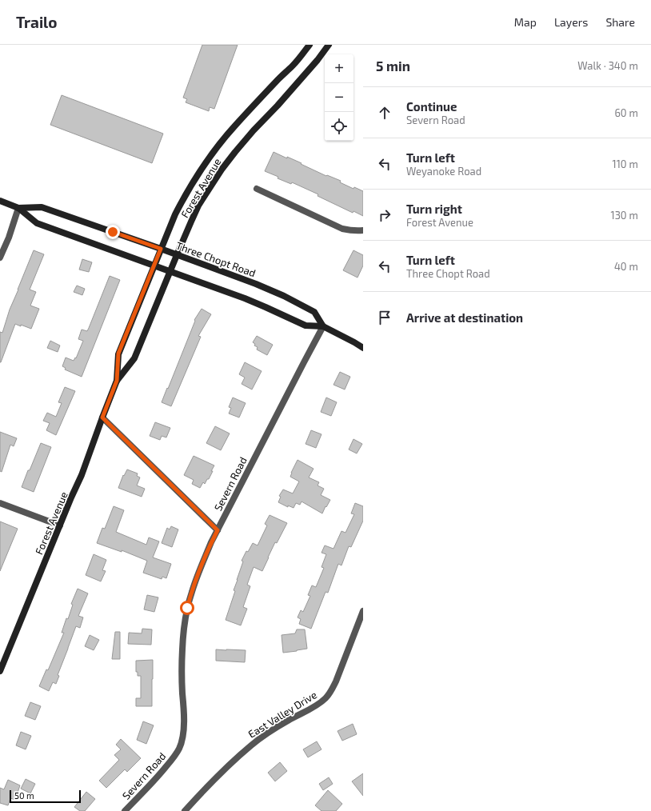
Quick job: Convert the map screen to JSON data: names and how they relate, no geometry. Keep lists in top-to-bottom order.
{
  "streets": {
    "main road": ["Forest Avenue", "Three Chopt Road"],
    "street": ["Severn Road", "East Valley Drive"]
  },
  "crossings": [
    ["Forest Avenue", "Three Chopt Road"],
    ["Three Chopt Road", "Severn Road"]
  ],
  "scale_bar": "50 m",
  "page": {
    "header": "Trailo",
    "nav": ["Map", "Layers", "Share"],
    "heading": ["5 min", "Walk · 340 m"],
    "map_buttons": ["+", "−"],
    "list": [
      ["Continue", "Severn Road", "60 m"],
      ["Turn left", "Weyanoke Road", "110 m"],
      ["Turn right", "Forest Avenue", "130 m"],
      ["Turn left", "Three Chopt Road", "40 m"],
      "Arrive at destination"
    ],
    "scale": "50 m"
  }
}
